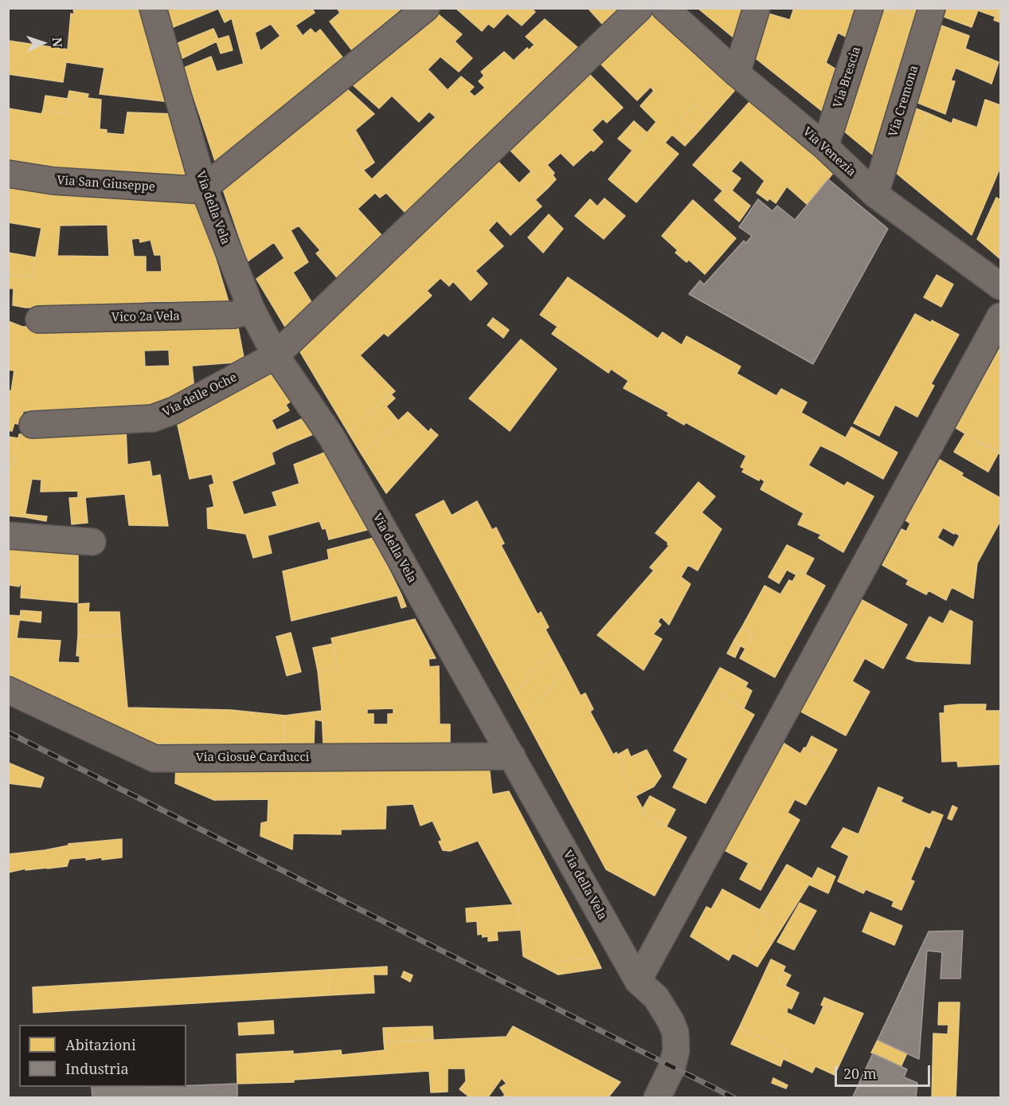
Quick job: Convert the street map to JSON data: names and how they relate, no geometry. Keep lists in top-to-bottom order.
{
  "streets": {
    "street": [
      "Via Brescia",
      "Via Cremona",
      "Via Venezia",
      "Via San Giuseppe",
      "Via della Vela",
      "Vico 2a Vela",
      "Via delle Oche",
      "Via Giosuè Carducci"
    ]
  },
  "crossings": [
    ["Via Brescia", "Via Venezia"],
    ["Via Cremona", "Via Venezia"],
    ["Via San Giuseppe", "Via della Vela"],
    ["Via della Vela", "Vico 2a Vela"],
    ["Via della Vela", "Via delle Oche"],
    ["Via della Vela", "Via Giosuè Carducci"]
  ],
  "legend": ["Abitazioni", "Industria"],
  "scale_bar": "20 m",
  "north": "right"
}
